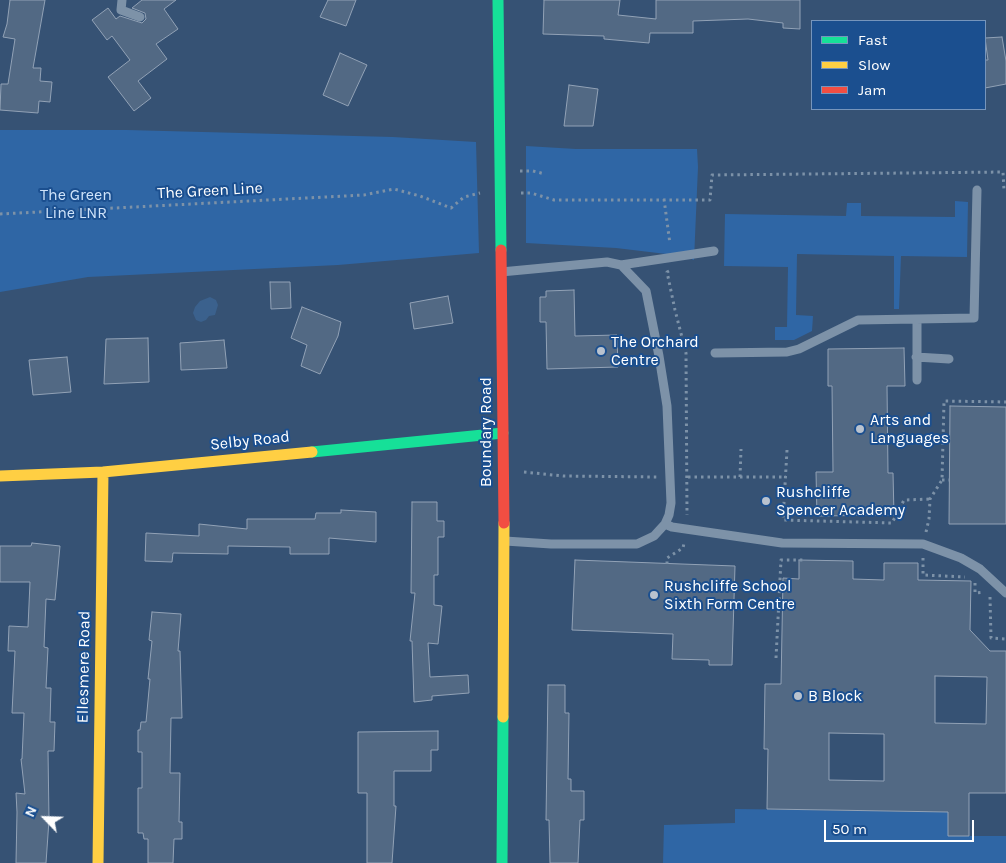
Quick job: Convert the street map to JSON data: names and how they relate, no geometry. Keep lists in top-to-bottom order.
{
  "streets": {
    "street": ["Boundary Road", "Selby Road", "Ellesmere Road"],
    "path": ["The Green Line"]
  },
  "crossings": [
    ["The Green Line", "Boundary Road"],
    ["Boundary Road", "Selby Road"],
    ["Selby Road", "Ellesmere Road"]
  ],
  "parks": ["The Green Line LNR"],
  "places": [
    "The Orchard Centre",
    "Arts and Languages",
    "Rushcliffe Spencer Academy",
    "Rushcliffe School Sixth Form Centre",
    "B Block"
  ],
  "legend": ["Fast", "Slow", "Jam"],
  "scale_bar": "50 m",
  "north": "top left"
}
